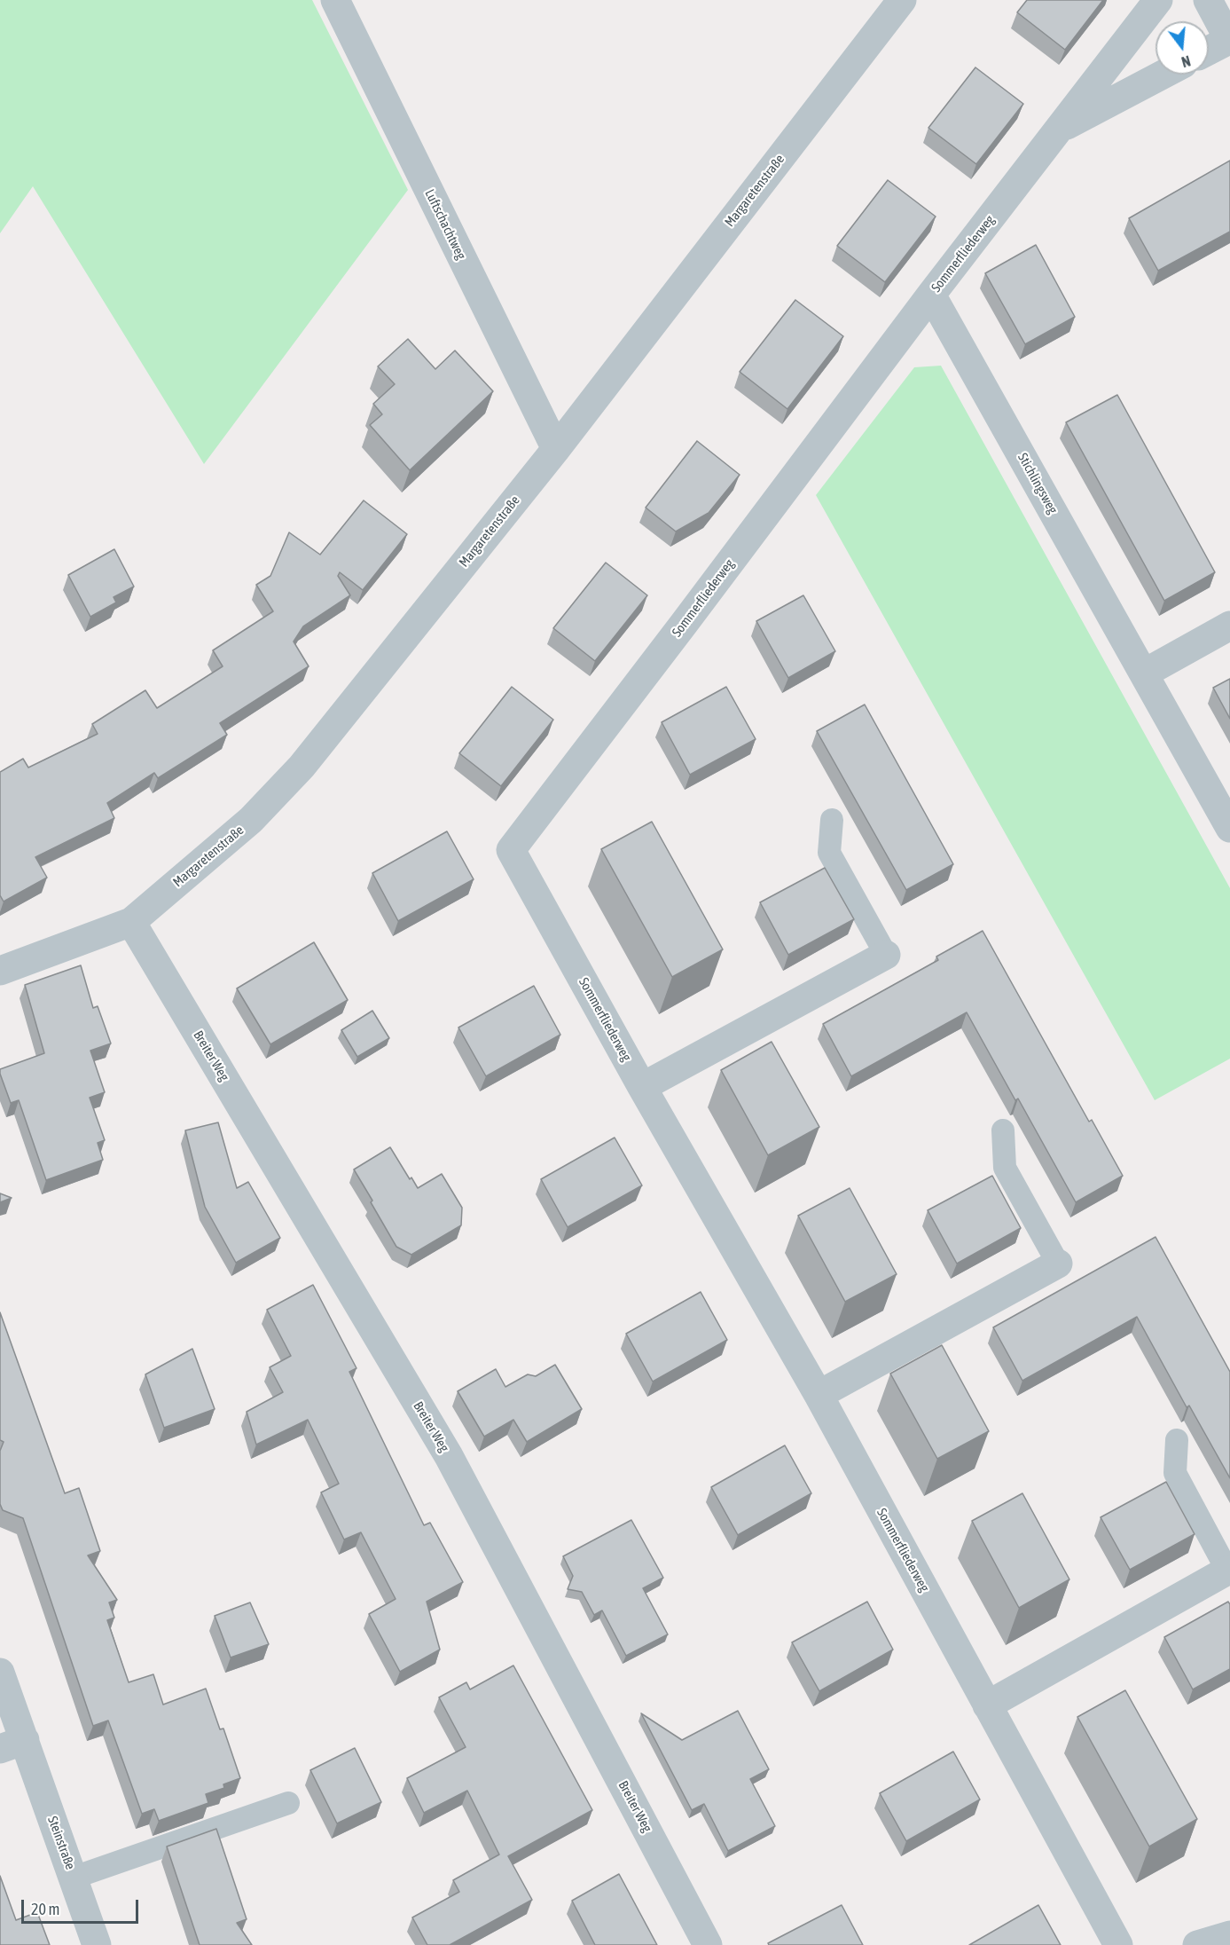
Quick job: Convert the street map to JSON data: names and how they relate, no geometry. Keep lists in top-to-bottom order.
{
  "streets": {
    "street": [
      "Margaretenstraße",
      "Luftschachtweg",
      "Sommerfliederweg",
      "Stichlingsweg",
      "Breiter Weg",
      "Steinstraße"
    ]
  },
  "crossings": [
    ["Margaretenstraße", "Luftschachtweg"],
    ["Margaretenstraße", "Breiter Weg"],
    ["Sommerfliederweg", "Stichlingsweg"]
  ],
  "scale_bar": "20 m",
  "north": "bottom"
}
